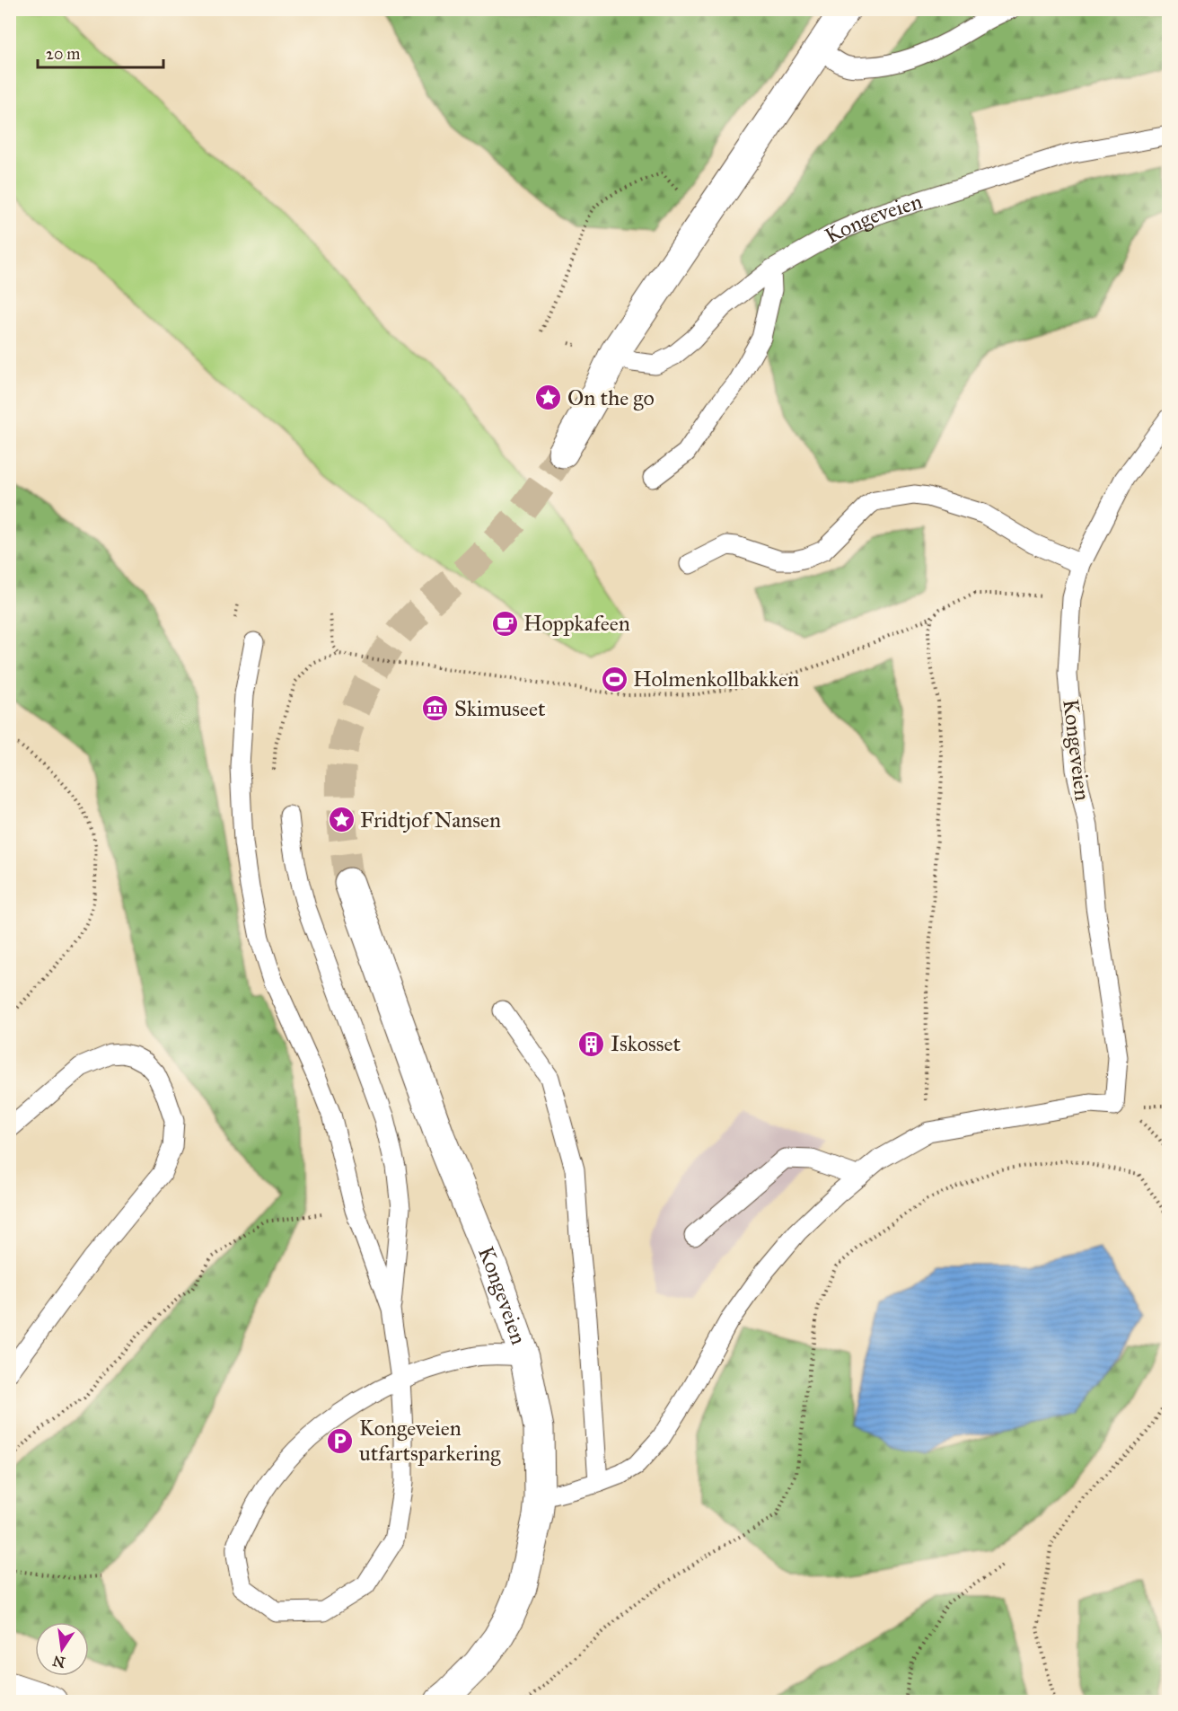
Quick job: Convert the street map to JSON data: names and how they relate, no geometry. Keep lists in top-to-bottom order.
{
  "streets": {
    "street": ["Kongeveien"]
  },
  "places": {
    "place": ["On the go", "Fridtjof Nansen"],
    "cafe": ["Hoppkafeen"],
    "sports": ["Holmenkollbakken"],
    "museum": ["Skimuseet"],
    "building": ["Iskosset"],
    "parking": ["Kongeveien utfartsparkering"]
  },
  "scale_bar": "20 m",
  "north": "bottom"
}
